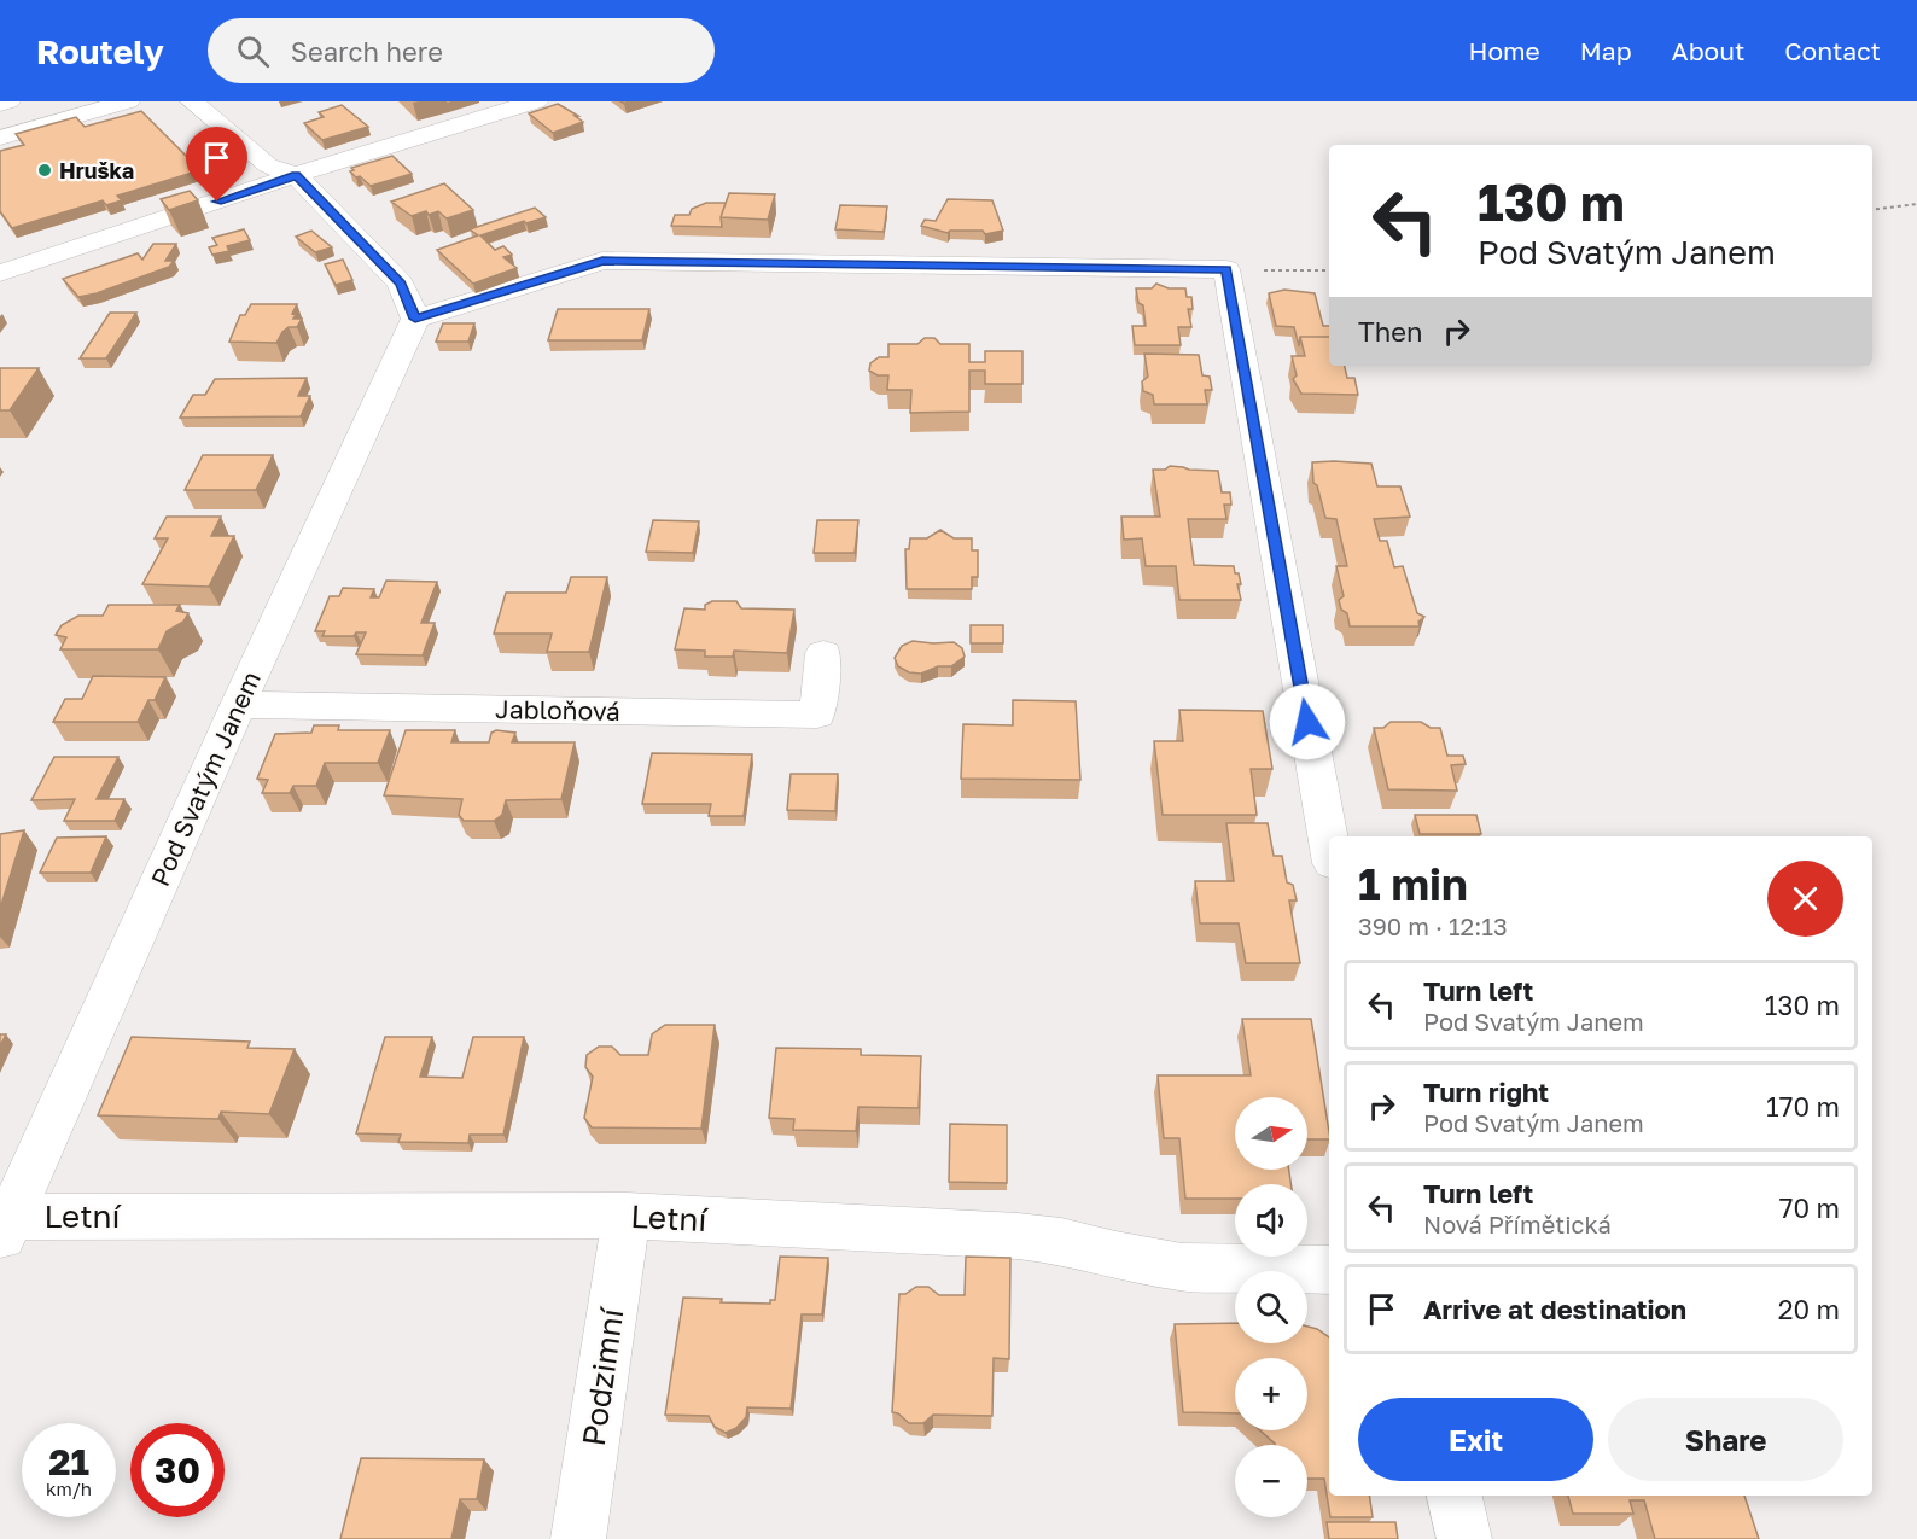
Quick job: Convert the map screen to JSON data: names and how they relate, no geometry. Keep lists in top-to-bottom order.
{
  "streets": {
    "street": [
      "Jabloňová",
      "Pod Svatým Janem",
      "Letní",
      "Podzimní"
    ]
  },
  "crossings": [
    ["Jabloňová", "Pod Svatým Janem"],
    ["Pod Svatým Janem", "Letní"],
    ["Letní", "Podzimní"]
  ],
  "places": ["Hruška"],
  "north": "right",
  "page": {
    "header": "Routely",
    "search": "Search here",
    "nav": [
      "Home",
      "Map",
      "About",
      "Contact"
    ],
    "turn": ["130 m", "Pod Svatým Janem"],
    "then": "Then",
    "heading": ["1 min", "390 m · 12:13"],
    "list": [
      {
        "name": "Turn left",
        "note": "Pod Svatým Janem",
        "value": "130 m"
      },
      {
        "name": "Turn right",
        "note": "Pod Svatým Janem",
        "value": "170 m"
      },
      {
        "name": "Turn left",
        "note": "Nová Přímětická",
        "value": "70 m"
      },
      {
        "name": "Arrive at destination",
        "value": "20 m"
      }
    ],
    "map_buttons": ["+", "−"],
    "buttons": ["Exit", "Share"],
    "speed": "21 km/h",
    "limit": "30"
  }
}
